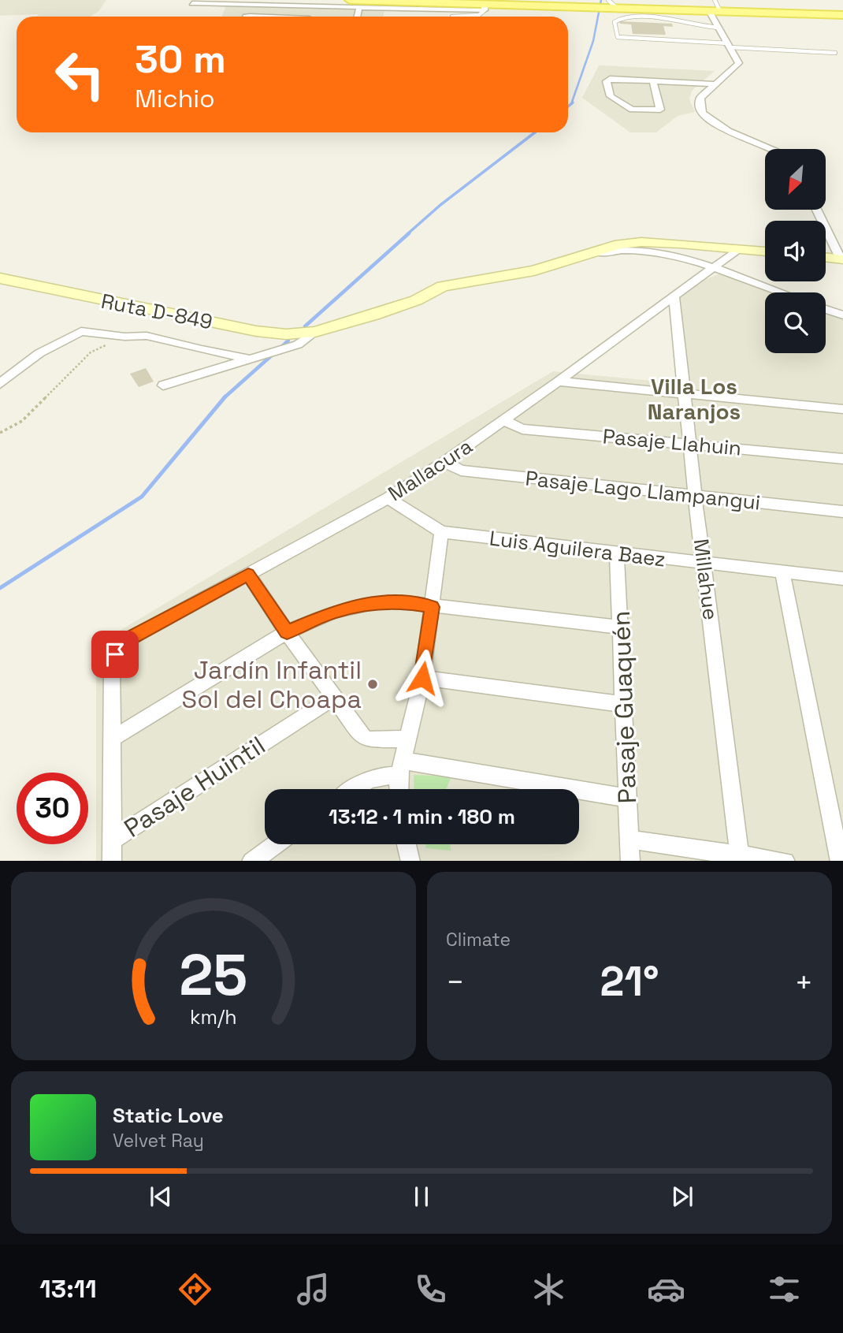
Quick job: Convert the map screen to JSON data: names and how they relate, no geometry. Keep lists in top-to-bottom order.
{
  "streets": {
    "main road": ["Ruta D-849"],
    "street": [
      "Pasaje Llahuin",
      "Mallacura",
      "Pasaje Lago Llampangui",
      "Luis Aguilera Baez",
      "Millahue",
      "Pasaje Guaquén",
      "Pasaje Huintil"
    ]
  },
  "crossings": [
    ["Ruta D-849", "Mallacura"],
    ["Pasaje Llahuin", "Mallacura"],
    ["Pasaje Llahuin", "Millahue"],
    ["Mallacura", "Pasaje Lago Llampangui"],
    ["Mallacura", "Luis Aguilera Baez"],
    ["Mallacura", "Millahue"],
    ["Pasaje Lago Llampangui", "Millahue"],
    ["Luis Aguilera Baez", "Millahue"],
    ["Luis Aguilera Baez", "Pasaje Guaquén"]
  ],
  "districts": ["Villa Los Naranjos"],
  "places": ["Jardín Infantil Sol del Choapa"],
  "north": "bottom left",
  "page": {
    "turn": ["30 m", "Michio"],
    "limit": "30",
    "trip": "13:12 · 1 min · 180 m",
    "tile": "Climate",
    "heat": ["−", "21°", "+"],
    "song": ["Static Love", "Velvet Ray"],
    "tabs": "13:11",
    "gauge": ["25", "km/h"]
  }
}
